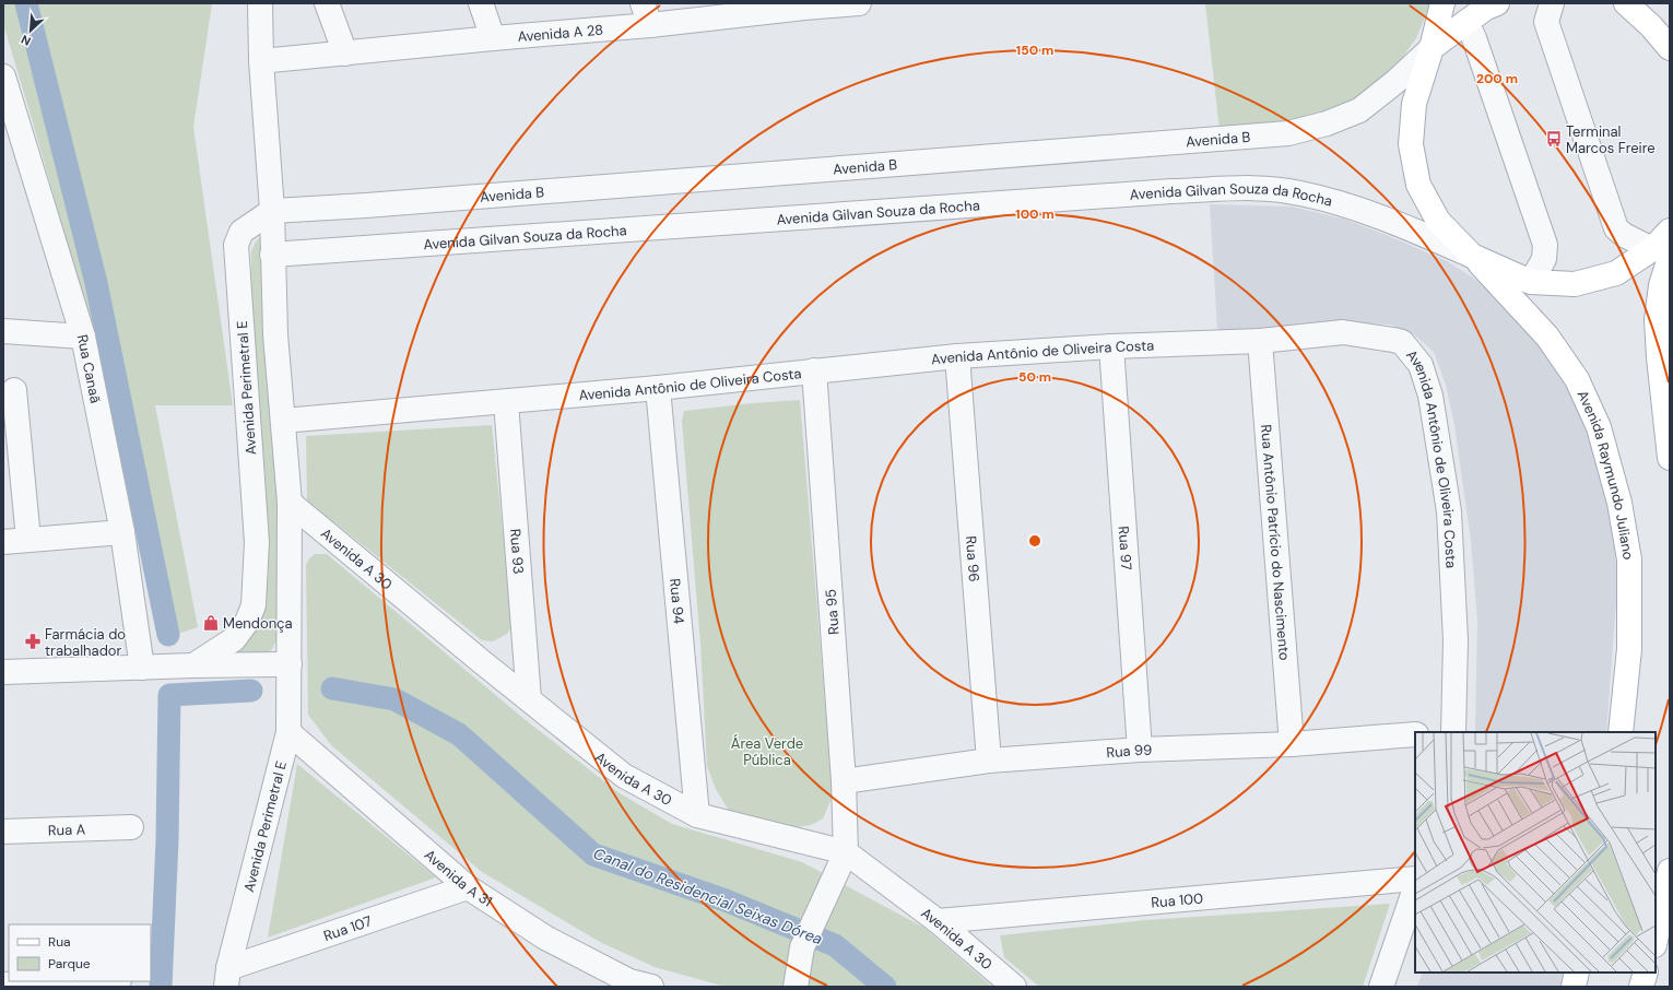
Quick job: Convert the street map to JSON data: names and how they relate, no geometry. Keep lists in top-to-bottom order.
{
  "streets": {
    "main road": ["Avenida Raymundo Juliano"],
    "street": [
      "Avenida A 28",
      "Avenida B",
      "Avenida Gilvan Souza da Rocha",
      "Avenida Antônio de Oliveira Costa",
      "Rua Canaã",
      "Avenida Perimetral E",
      "Rua Antônio Patrício do Nascimento",
      "Rua 97",
      "Rua 93",
      "Avenida A 30",
      "Rua 96",
      "Rua 94",
      "Rua 95",
      "Rua 99",
      "Rua A",
      "Avenida A 31",
      "Rua 100",
      "Rua 107"
    ]
  },
  "crossings": [
    ["Avenida B", "Avenida Perimetral E"],
    ["Avenida B", "Avenida Raymundo Juliano"],
    ["Avenida Gilvan Souza da Rocha", "Avenida Perimetral E"],
    ["Avenida Gilvan Souza da Rocha", "Avenida Raymundo Juliano"],
    ["Avenida Antônio de Oliveira Costa", "Avenida Perimetral E"],
    ["Avenida Antônio de Oliveira Costa", "Rua Antônio Patrício do Nascimento"],
    ["Avenida Antônio de Oliveira Costa", "Rua 97"],
    ["Avenida Antônio de Oliveira Costa", "Rua 93"],
    ["Avenida Antônio de Oliveira Costa", "Rua 96"],
    ["Avenida Antônio de Oliveira Costa", "Rua 94"],
    ["Avenida Antônio de Oliveira Costa", "Rua 95"],
    ["Avenida Perimetral E", "Avenida A 30"],
    ["Avenida Perimetral E", "Avenida A 31"],
    ["Avenida Perimetral E", "Rua 107"],
    ["Rua Antônio Patrício do Nascimento", "Rua 99"],
    ["Rua 97", "Rua 99"],
    ["Rua 93", "Avenida A 30"],
    ["Avenida A 30", "Rua 94"],
    ["Avenida A 30", "Rua 95"],
    ["Avenida A 30", "Rua 100"],
    ["Rua 96", "Rua 99"],
    ["Rua 95", "Rua 99"],
    ["Avenida A 31", "Rua 107"]
  ],
  "water": ["Canal do Residencial Seixas Dórea"],
  "parks": ["Área Verde Pública"],
  "places": {
    "bus stop": ["Terminal Marcos Freire"],
    "shop": ["Mendonça"],
    "pharmacy": ["Farmácia do trabalhador"]
  },
  "legend": ["Rua", "Parque"],
  "north": "bottom left",
  "rings": [
    "150 m",
    "200 m",
    "100 m",
    "50 m"
  ]
}
